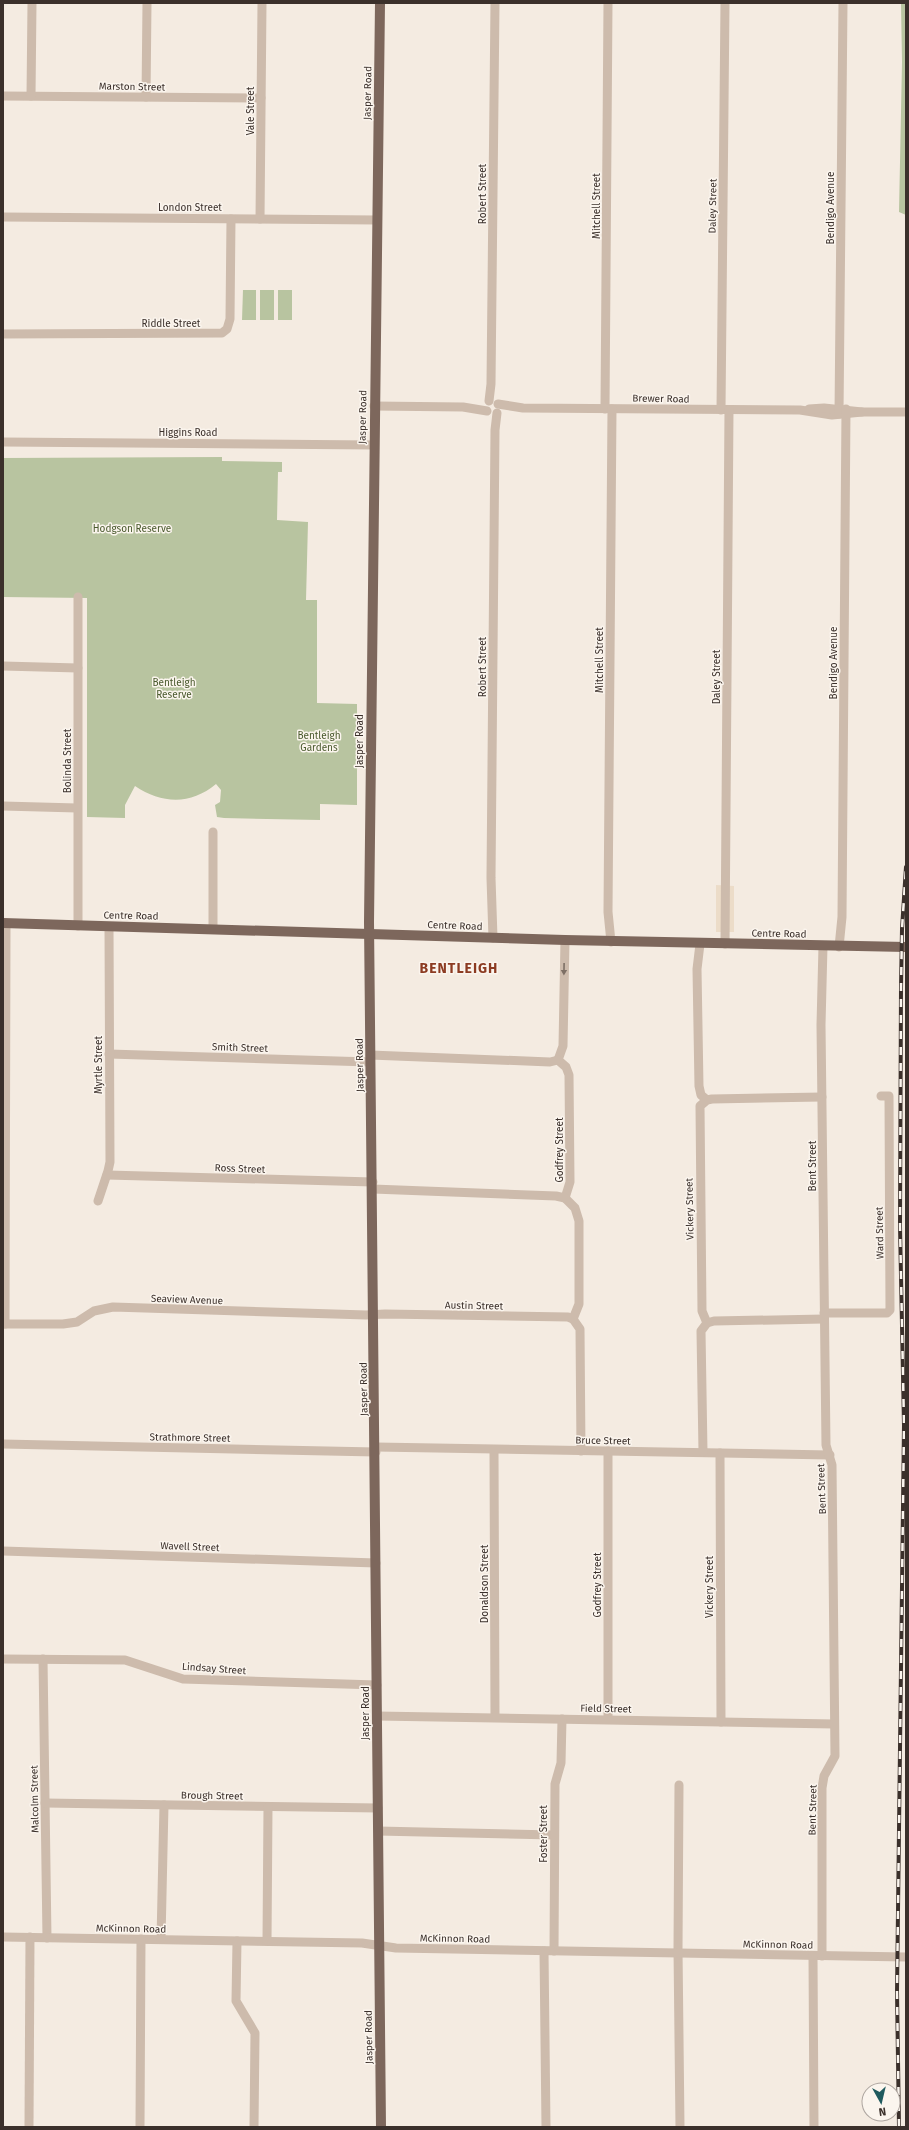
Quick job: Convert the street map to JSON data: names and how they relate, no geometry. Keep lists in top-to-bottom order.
{
  "streets": {
    "main road": ["Jasper Road", "Centre Road"],
    "street": [
      "Marston Street",
      "Vale Street",
      "Robert Street",
      "Mitchell Street",
      "Daley Street",
      "London Street",
      "Bendigo Avenue",
      "Riddle Street",
      "Brewer Road",
      "Higgins Road",
      "Bolinda Street",
      "Smith Street",
      "Myrtle Street",
      "Godfrey Street",
      "Bent Street",
      "Ross Street",
      "Vickery Street",
      "Ward Street",
      "Seaview Avenue",
      "Austin Street",
      "Strathmore Street",
      "Bruce Street",
      "Wavell Street",
      "Donaldson Street",
      "Lindsay Street",
      "Field Street",
      "Brough Street",
      "Malcolm Street",
      "Foster Street",
      "McKinnon Road"
    ]
  },
  "crossings": [
    ["Marston Street", "Vale Street"],
    ["Jasper Road", "London Street"],
    ["Jasper Road", "Brewer Road"],
    ["Jasper Road", "Higgins Road"],
    ["Jasper Road", "Centre Road"],
    ["Jasper Road", "Smith Street"],
    ["Jasper Road", "Ross Street"],
    ["Jasper Road", "Seaview Avenue"],
    ["Jasper Road", "Austin Street"],
    ["Jasper Road", "Strathmore Street"],
    ["Jasper Road", "Bruce Street"],
    ["Jasper Road", "Wavell Street"],
    ["Jasper Road", "Lindsay Street"],
    ["Jasper Road", "Field Street"],
    ["Jasper Road", "Brough Street"],
    ["Jasper Road", "McKinnon Road"],
    ["Vale Street", "London Street"],
    ["Robert Street", "Brewer Road"],
    ["Robert Street", "Centre Road"],
    ["Mitchell Street", "Brewer Road"],
    ["Mitchell Street", "Centre Road"],
    ["Daley Street", "Brewer Road"],
    ["Daley Street", "Centre Road"],
    ["London Street", "Riddle Street"],
    ["Bendigo Avenue", "Brewer Road"],
    ["Bendigo Avenue", "Centre Road"],
    ["Bolinda Street", "Centre Road"],
    ["Centre Road", "Myrtle Street"],
    ["Centre Road", "Bent Street"],
    ["Smith Street", "Myrtle Street"],
    ["Smith Street", "Godfrey Street"],
    ["Myrtle Street", "Ross Street"],
    ["Godfrey Street", "Ross Street"],
    ["Godfrey Street", "Bruce Street"],
    ["Godfrey Street", "Field Street"],
    ["Bent Street", "Ward Street"],
    ["Bent Street", "Bruce Street"],
    ["Bent Street", "Field Street"],
    ["Bent Street", "McKinnon Road"],
    ["Vickery Street", "Ward Street"],
    ["Vickery Street", "Bruce Street"],
    ["Vickery Street", "Field Street"],
    ["Seaview Avenue", "Austin Street"],
    ["Strathmore Street", "Bruce Street"],
    ["Bruce Street", "Donaldson Street"],
    ["Donaldson Street", "Field Street"],
    ["Lindsay Street", "Malcolm Street"],
    ["Field Street", "Foster Street"],
    ["Brough Street", "Malcolm Street"],
    ["Malcolm Street", "McKinnon Road"],
    ["Foster Street", "McKinnon Road"]
  ],
  "districts": ["BENTLEIGH"],
  "parks": ["Hodgson Reserve", "Bentleigh Reserve", "Bentleigh Gardens"],
  "north": "bottom"
}
